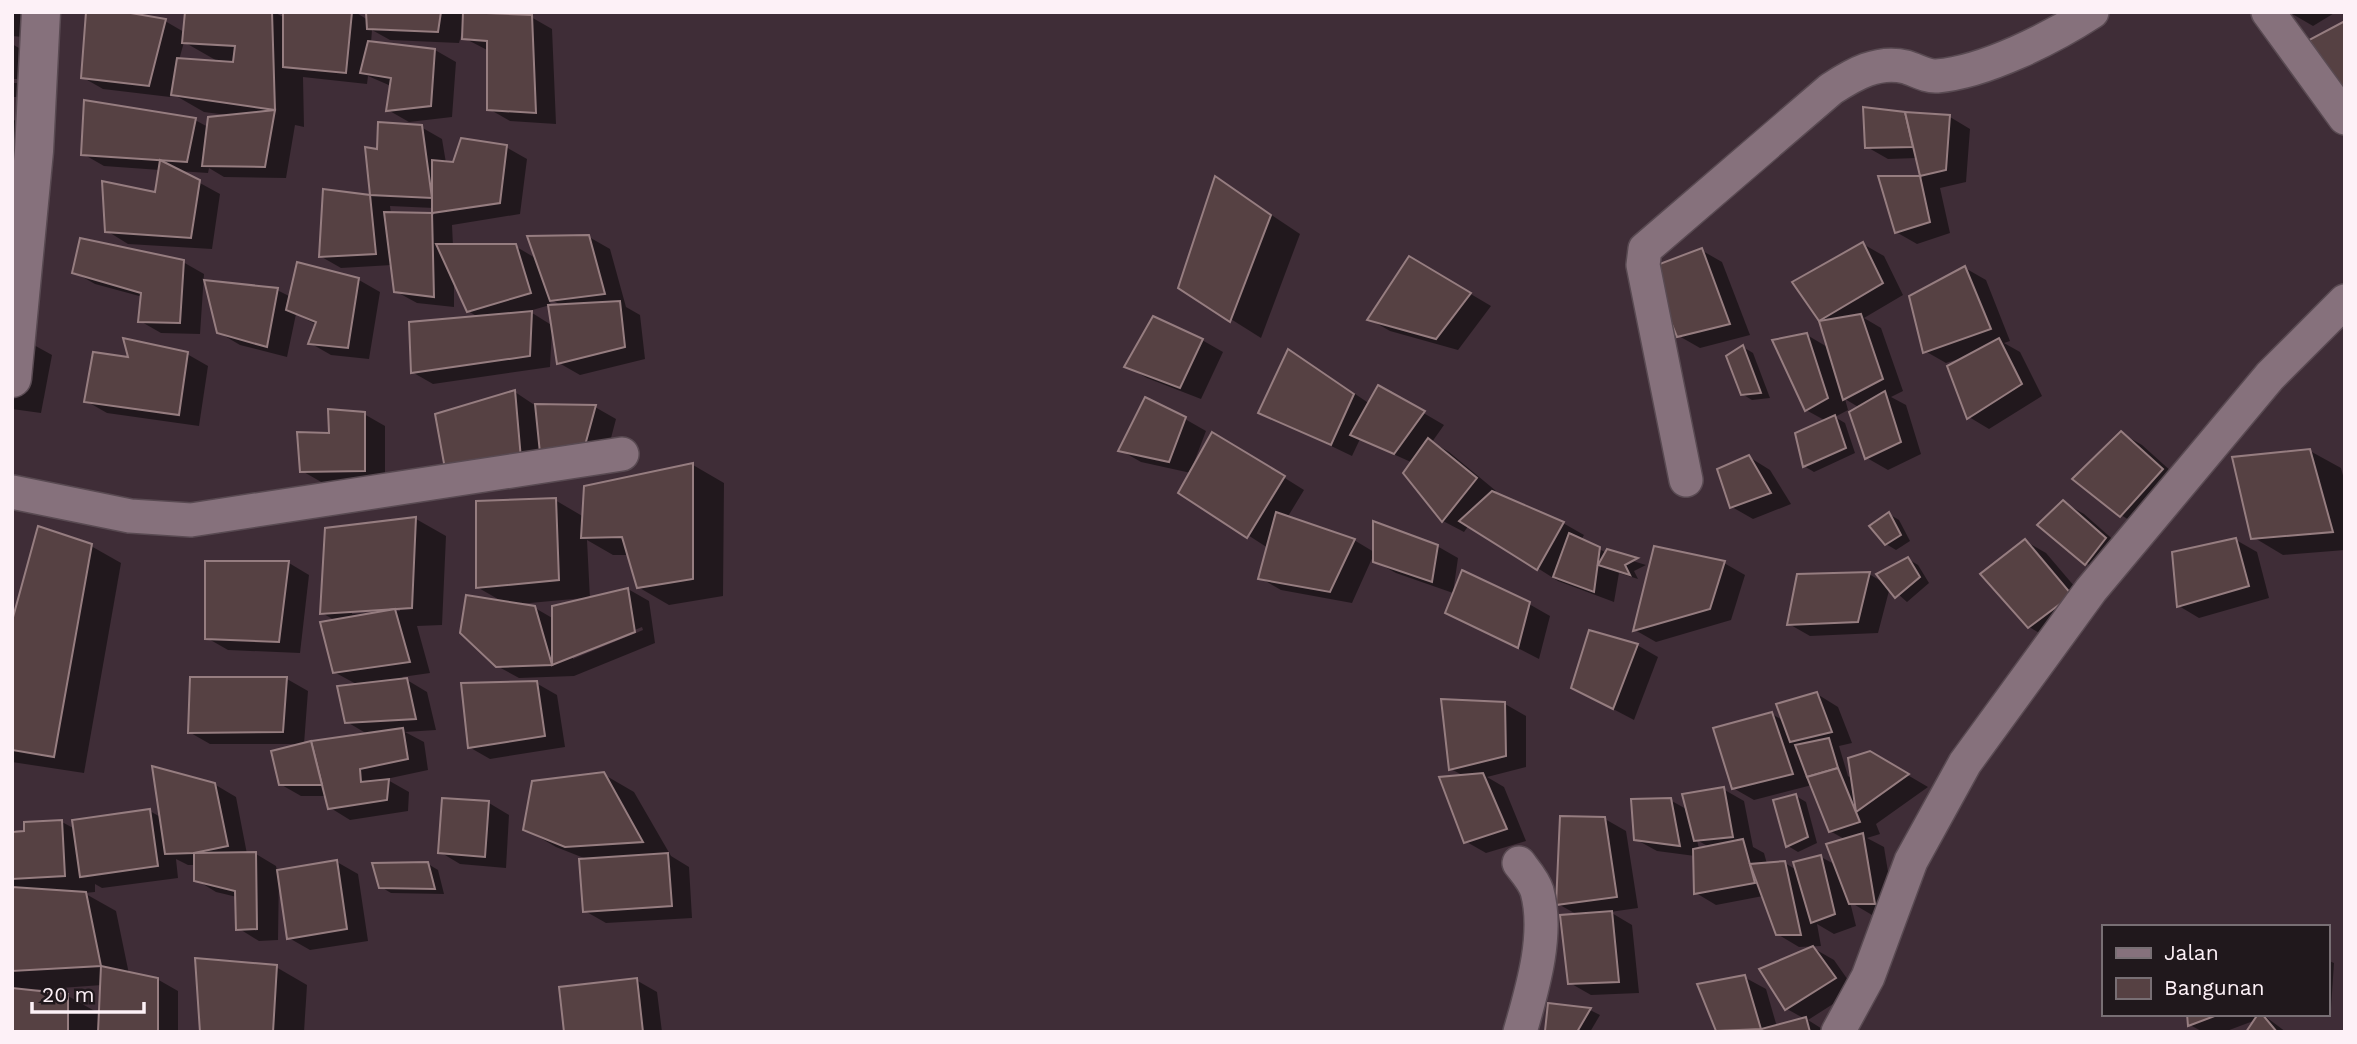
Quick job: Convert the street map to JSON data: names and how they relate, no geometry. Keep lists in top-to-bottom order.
{
  "legend": ["Jalan", "Bangunan"],
  "scale_bar": "20 m"
}
